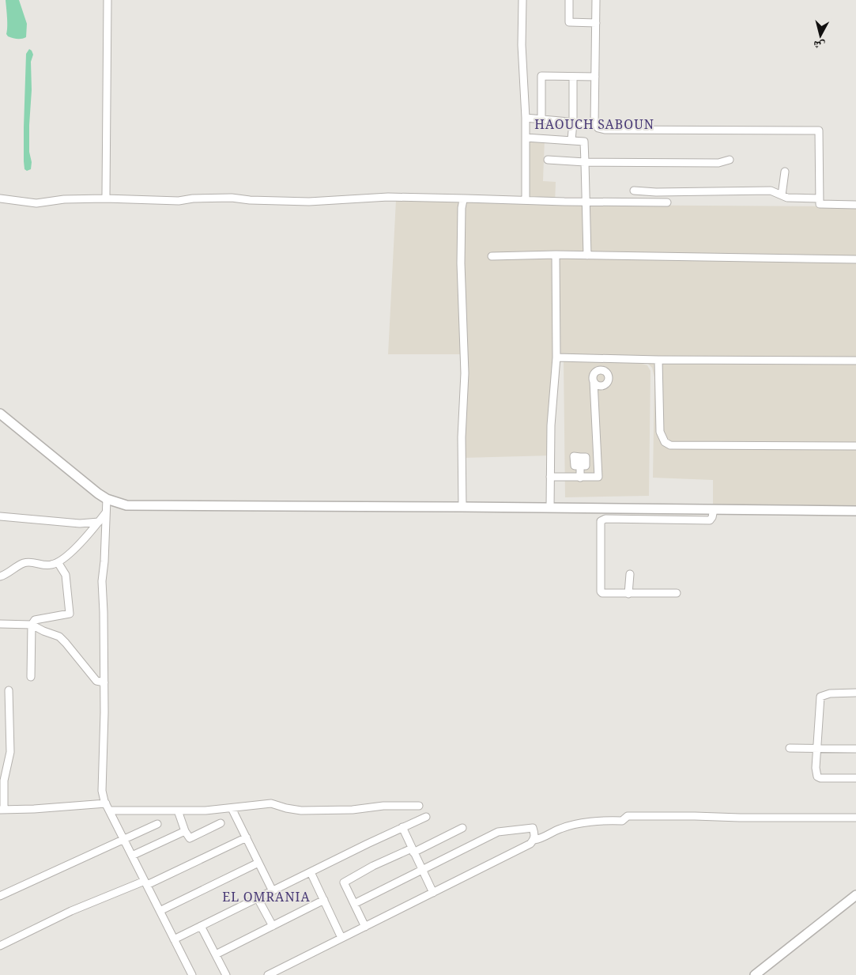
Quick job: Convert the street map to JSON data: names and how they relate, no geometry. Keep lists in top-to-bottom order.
{
  "districts": ["HAOUCH SABOUN", "EL OMRANIA"],
  "north": "bottom"
}
